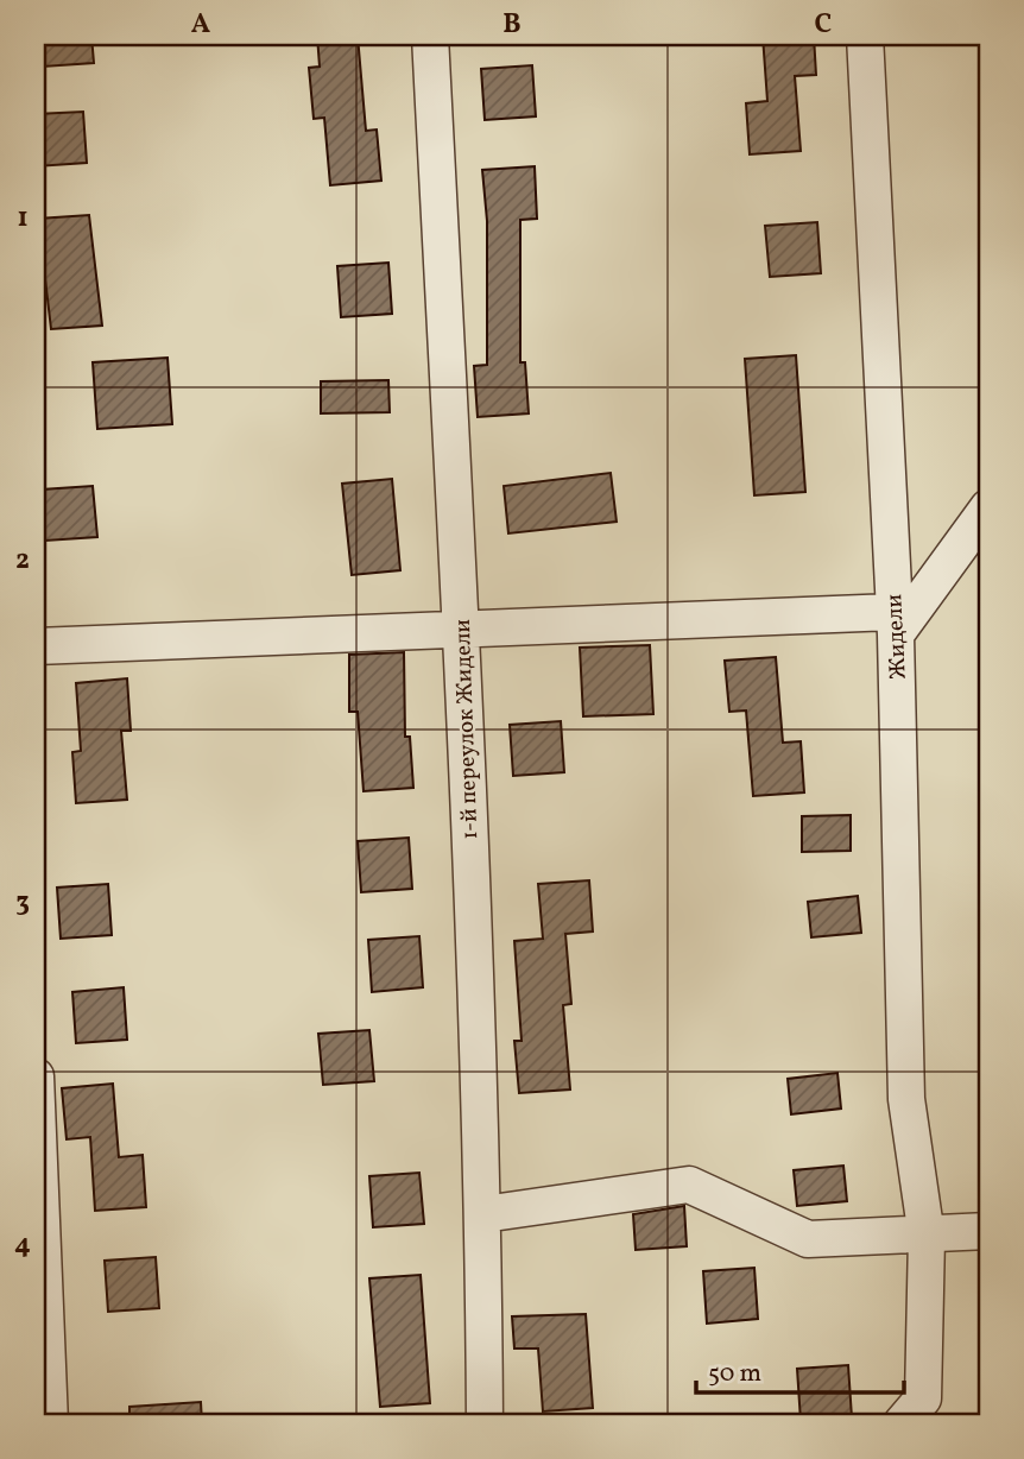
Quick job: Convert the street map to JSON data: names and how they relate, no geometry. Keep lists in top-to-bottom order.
{
  "streets": {
    "street": ["Жидели", "1-й переулок Жидели"]
  },
  "scale_bar": "50 m",
  "grid": {
    "columns": ["A", "B", "C"],
    "rows": [
      "1",
      "2",
      "3",
      "4"
    ]
  }
}
